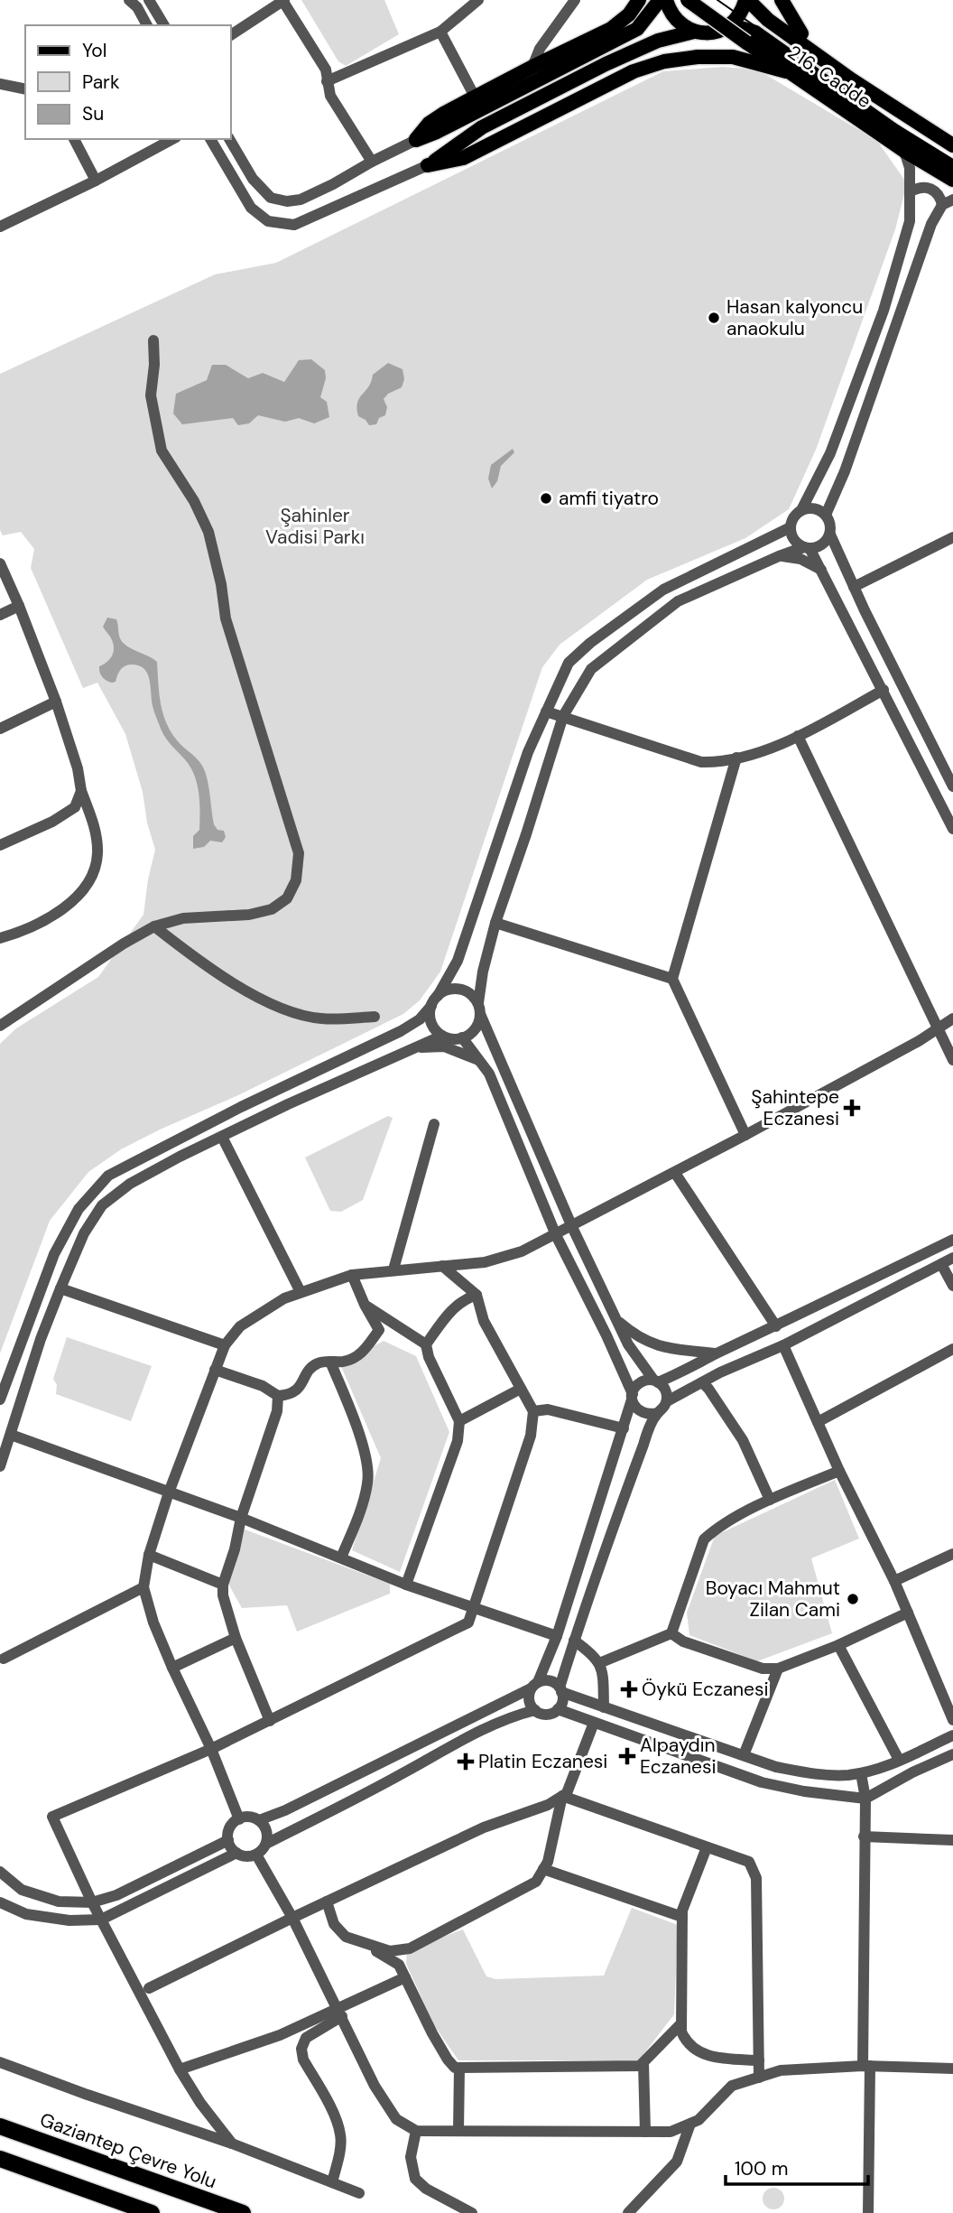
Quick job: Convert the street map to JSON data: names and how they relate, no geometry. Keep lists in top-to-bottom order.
{
  "streets": {
    "highway": ["Gaziantep Çevre Yolu"],
    "main road": ["216. Cadde"]
  },
  "parks": ["Şahinler Vadisi Parkı"],
  "places": {
    "other": ["Hasan kalyoncu anaokulu", "amfi tiyatro", "Boyacı Mahmut Zilan Cami"],
    "health": [
      "Şahintepe Eczanesi",
      "Öykü Eczanesi",
      "Alpaydın Eczanesi",
      "Platin Eczanesi"
    ]
  },
  "legend": ["Yol", "Park", "Su"],
  "scale_bar": "100 m"
}
